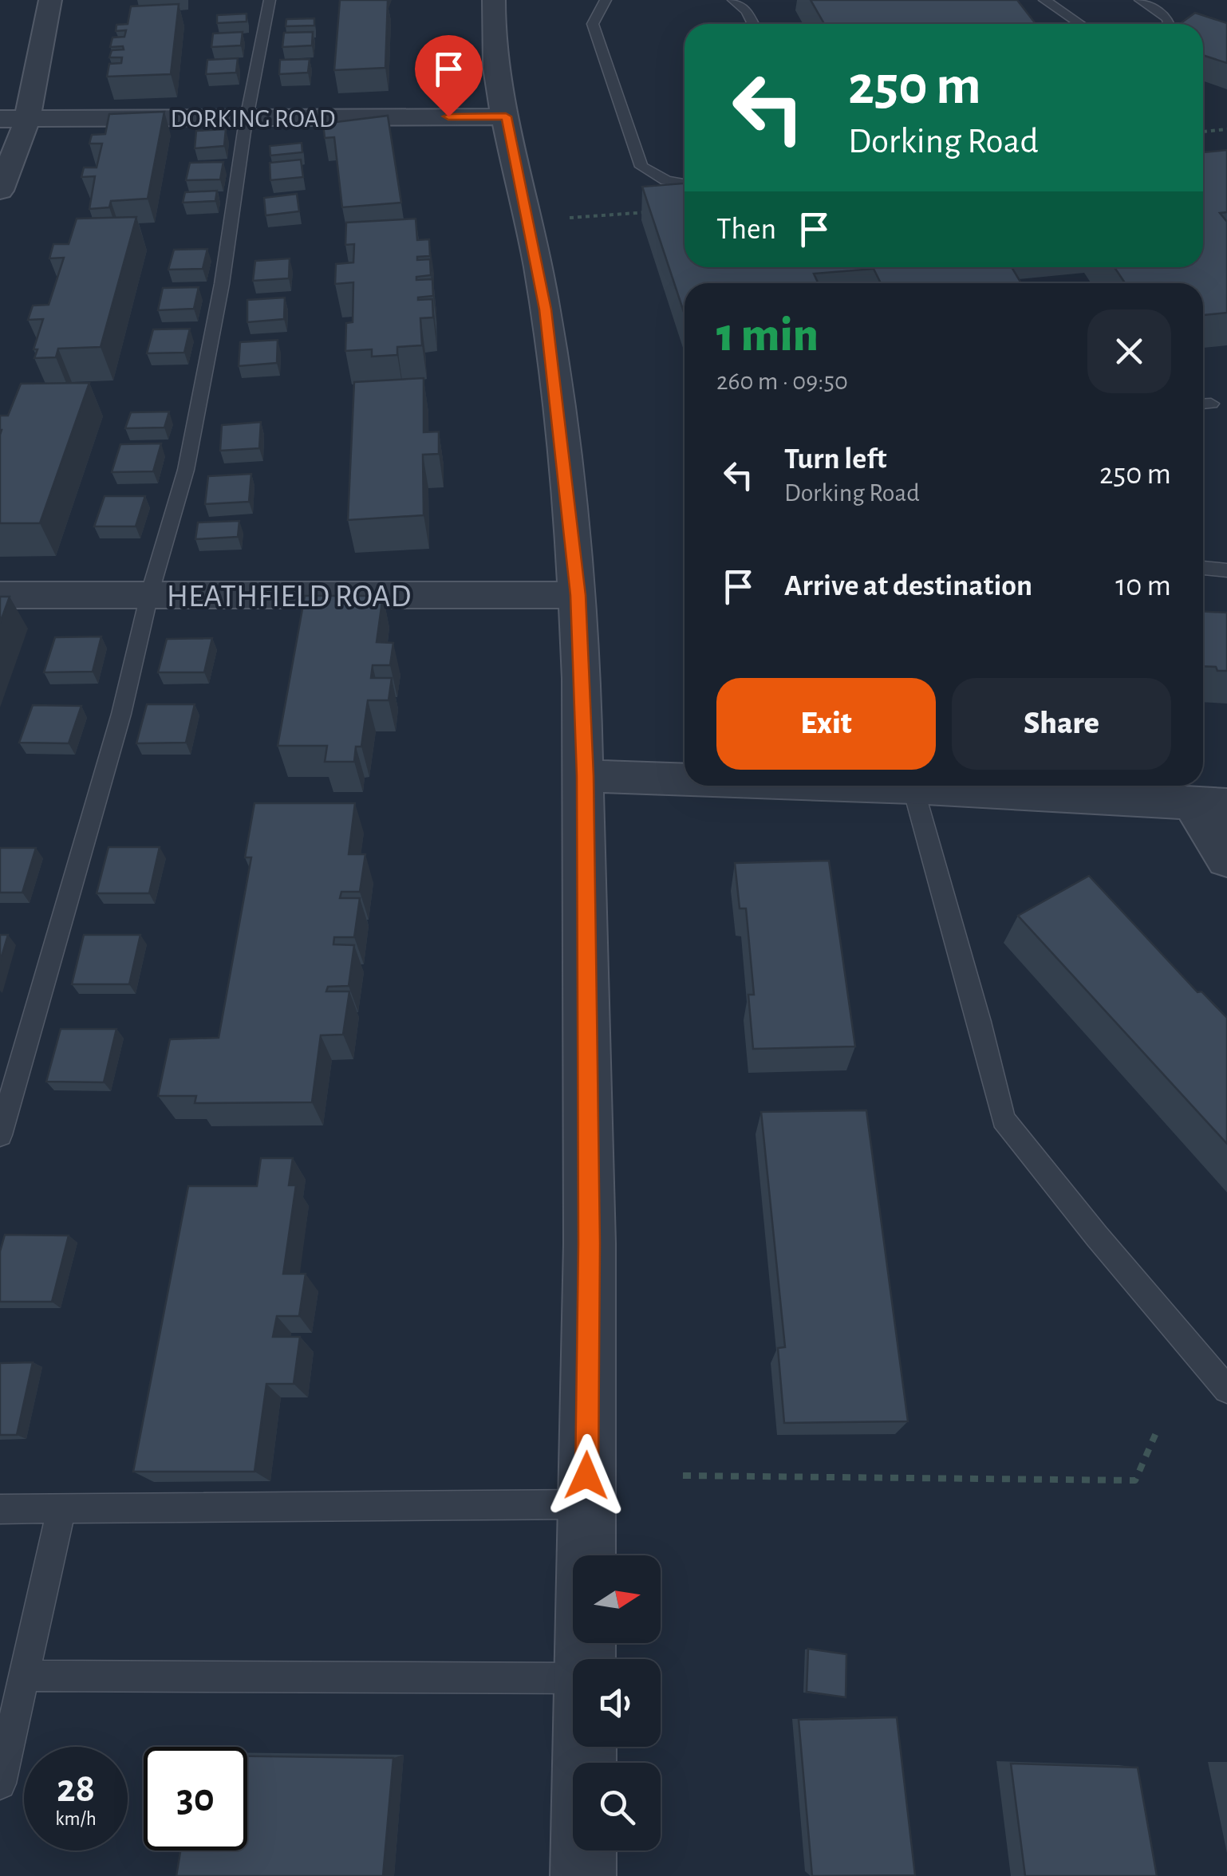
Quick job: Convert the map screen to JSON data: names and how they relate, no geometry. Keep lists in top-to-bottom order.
{
  "streets": {
    "street": ["DORKING ROAD", "HEATHFIELD ROAD"]
  },
  "north": "right",
  "page": {
    "turn": ["250 m", "Dorking Road"],
    "then": "Then",
    "heading": ["1 min", "260 m · 09:50"],
    "list": [
      {
        "name": "Turn left",
        "note": "Dorking Road",
        "value": "250 m"
      },
      {
        "name": "Arrive at destination",
        "value": "10 m"
      }
    ],
    "buttons": ["Exit", "Share"],
    "speed": "28 km/h",
    "limit": "30"
  }
}
